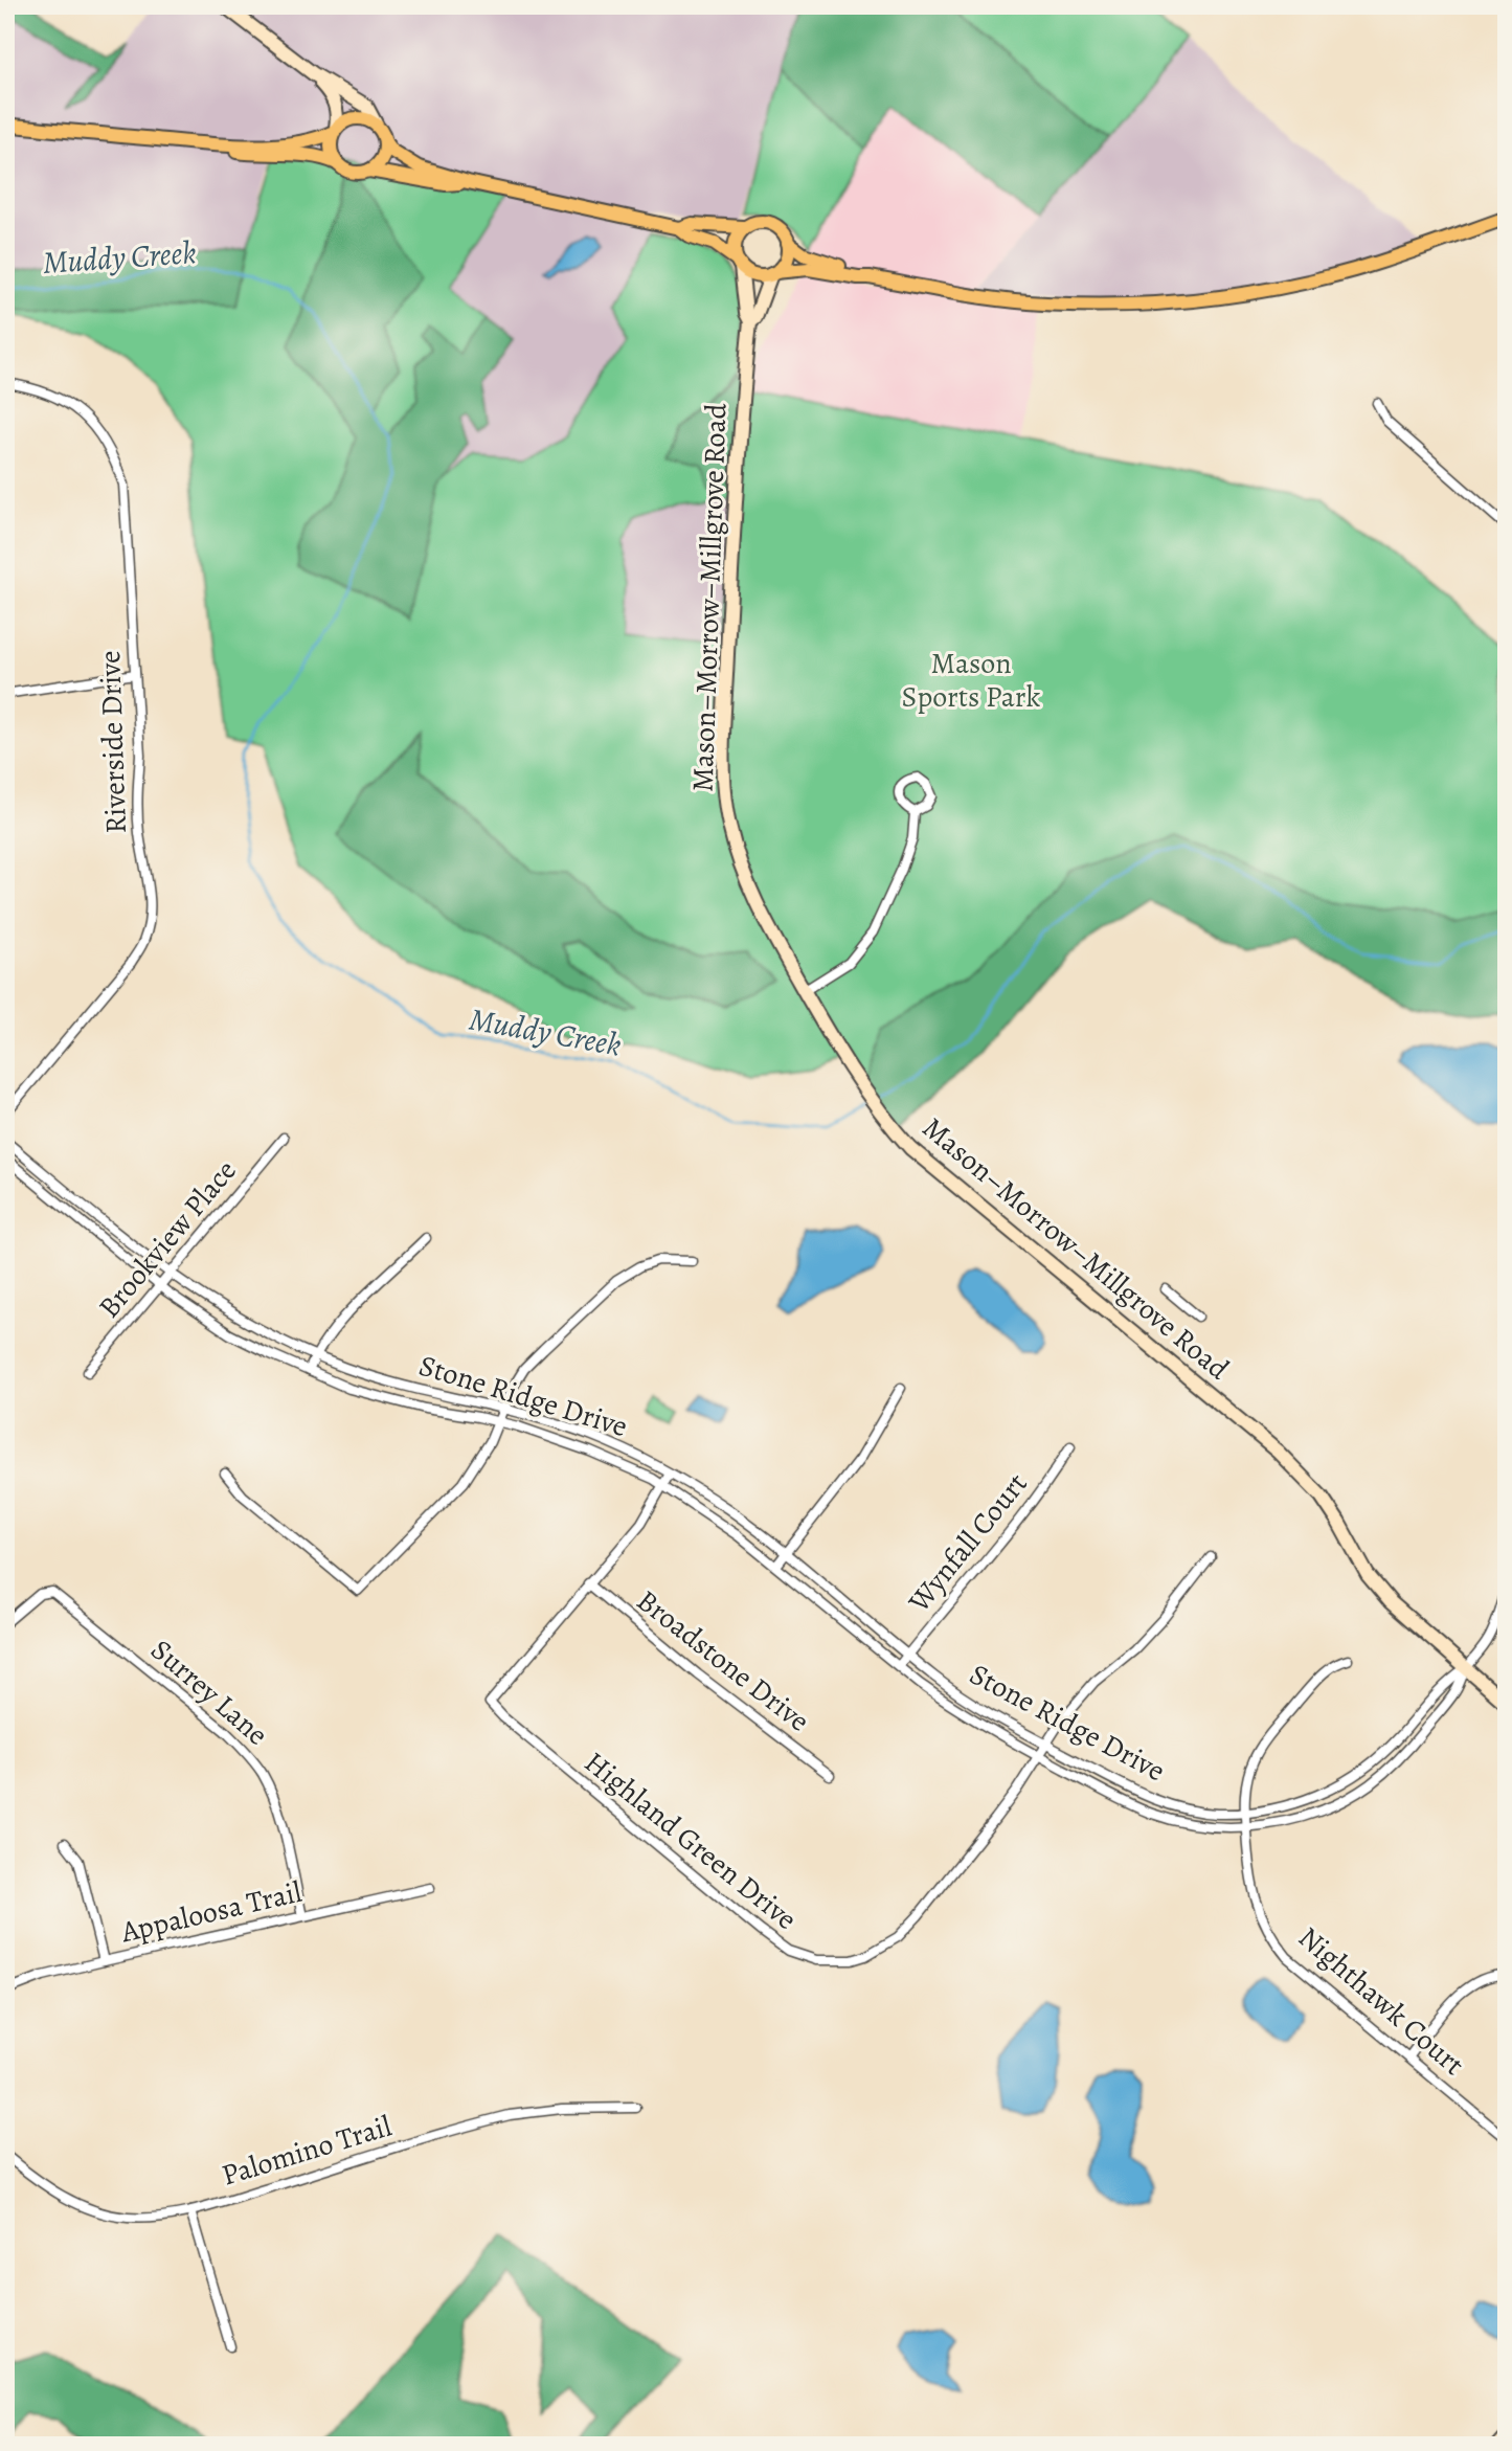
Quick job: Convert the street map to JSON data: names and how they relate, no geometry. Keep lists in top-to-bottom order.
{
  "streets": {
    "street": [
      "Mason–Morrow–Millgrove Road",
      "Riverside Drive",
      "Brookview Place",
      "Stone Ridge Drive",
      "Wynfall Court",
      "Broadstone Drive",
      "Surrey Lane",
      "Highland Green Drive",
      "Appaloosa Trail",
      "Nighthawk Court",
      "Palomino Trail"
    ]
  },
  "crossings": [
    ["Mason–Morrow–Millgrove Road", "Stone Ridge Drive"],
    ["Brookview Place", "Stone Ridge Drive"],
    ["Stone Ridge Drive", "Wynfall Court"],
    ["Stone Ridge Drive", "Highland Green Drive"],
    ["Stone Ridge Drive", "Nighthawk Court"],
    ["Broadstone Drive", "Highland Green Drive"],
    ["Surrey Lane", "Appaloosa Trail"]
  ],
  "water": ["Muddy Creek"],
  "parks": ["Mason Sports Park"]
}
